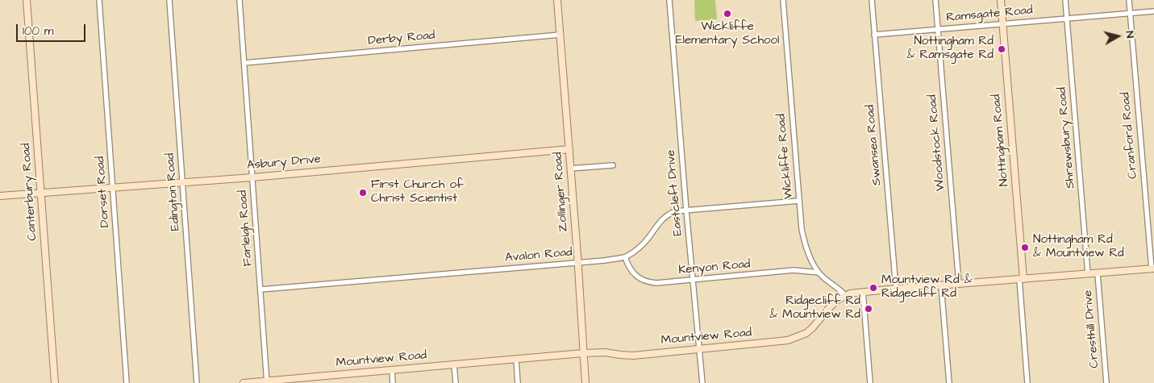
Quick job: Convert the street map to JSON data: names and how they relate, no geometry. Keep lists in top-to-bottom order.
{
  "streets": {
    "street": [
      "Ramsgate Road",
      "Derby Road",
      "Cranford Road",
      "Shrewsbury Road",
      "Nottingham Road",
      "Woodstock Road",
      "Swansea Road",
      "Wickliffe Road",
      "Asbury Drive",
      "Canterbury Road",
      "Dorset Road",
      "Edington Road",
      "Zollinger Road",
      "Eastcleft Drive",
      "Farleigh Road",
      "Avalon Road",
      "Kenyon Road",
      "Cresthill Drive",
      "Mountview Road"
    ]
  },
  "crossings": [
    ["Ramsgate Road", "Cranford Road"],
    ["Ramsgate Road", "Shrewsbury Road"],
    ["Ramsgate Road", "Nottingham Road"],
    ["Ramsgate Road", "Woodstock Road"],
    ["Ramsgate Road", "Swansea Road"],
    ["Derby Road", "Zollinger Road"],
    ["Derby Road", "Farleigh Road"],
    ["Cranford Road", "Mountview Road"],
    ["Shrewsbury Road", "Mountview Road"],
    ["Nottingham Road", "Mountview Road"],
    ["Woodstock Road", "Mountview Road"],
    ["Swansea Road", "Mountview Road"],
    ["Wickliffe Road", "Avalon Road"],
    ["Wickliffe Road", "Kenyon Road"],
    ["Wickliffe Road", "Mountview Road"],
    ["Asbury Drive", "Canterbury Road"],
    ["Asbury Drive", "Dorset Road"],
    ["Asbury Drive", "Edington Road"],
    ["Asbury Drive", "Zollinger Road"],
    ["Asbury Drive", "Farleigh Road"],
    ["Zollinger Road", "Avalon Road"],
    ["Zollinger Road", "Mountview Road"],
    ["Eastcleft Drive", "Avalon Road"],
    ["Eastcleft Drive", "Kenyon Road"],
    ["Eastcleft Drive", "Mountview Road"],
    ["Farleigh Road", "Avalon Road"],
    ["Farleigh Road", "Mountview Road"],
    ["Avalon Road", "Kenyon Road"],
    ["Cresthill Drive", "Mountview Road"]
  ],
  "places": [
    "Wickliffe Elementary School",
    "Nottingham Rd & Ramsgate Rd",
    "First Church of Christ Scientist",
    "Nottingham Rd & Mountview Rd",
    "Mountview Rd & Ridgecliff Rd",
    "Ridgecliff Rd & Mountview Rd"
  ],
  "scale_bar": "100 m",
  "north": "right"
}
